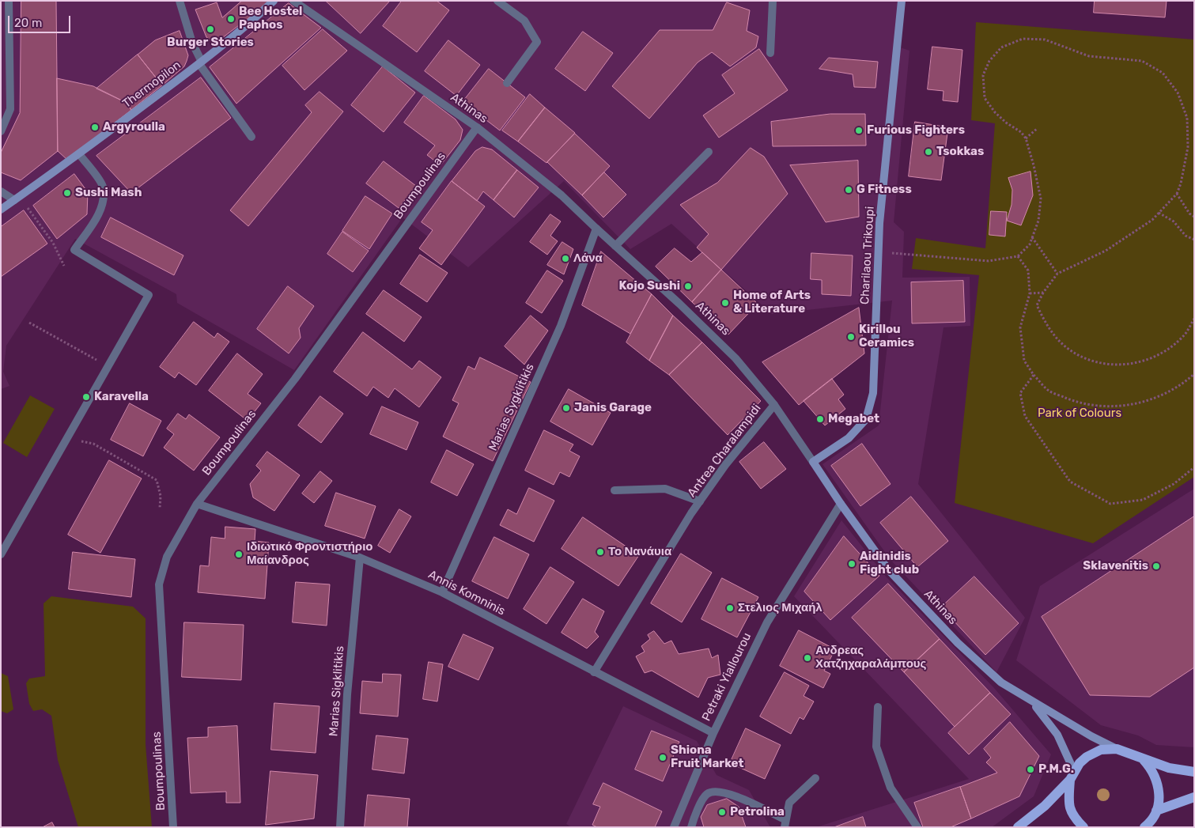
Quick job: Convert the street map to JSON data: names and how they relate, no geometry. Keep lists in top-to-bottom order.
{
  "streets": {
    "main road": ["Thermopilon", "Athinas", "Charilaou Trikoupi"],
    "street": [
      "Boumpoulinas",
      "Marias Sygklitikis",
      "Antrea Charalampidi",
      "Annis Komninis",
      "Petraki Yiallourou",
      "Marias Sigklitikis"
    ]
  },
  "crossings": [
    ["Athinas", "Boumpoulinas"],
    ["Athinas", "Charilaou Trikoupi"],
    ["Athinas", "Marias Sygklitikis"],
    ["Athinas", "Antrea Charalampidi"],
    ["Athinas", "Petraki Yiallourou"],
    ["Boumpoulinas", "Annis Komninis"],
    ["Marias Sygklitikis", "Annis Komninis"],
    ["Antrea Charalampidi", "Annis Komninis"],
    ["Annis Komninis", "Petraki Yiallourou"],
    ["Annis Komninis", "Marias Sigklitikis"]
  ],
  "parks": ["Park of Colours"],
  "places": [
    "Bee Hostel Paphos",
    "Burger Stories",
    "Argyroulla",
    "Furious Fighters",
    "Tsokkas",
    "G Fitness",
    "Sushi Mash",
    "Λάνα",
    "Kojo Sushi",
    "Home of Arts & Literature",
    "Kirillou Ceramics",
    "Karavella",
    "Janis Garage",
    "Megabet",
    "Το Νανάυια",
    "Ιδιωτικό Φροντιστήριο Μαίανδρος",
    "Aidinidis Fight club",
    "Sklavenitis",
    "Στελιος Μιχαήλ",
    "Ανδρεας Χατζηχαραλάμπους",
    "Shiona Fruit Market",
    "P.M.G.",
    "Petrolina"
  ],
  "scale_bar": "20 m"
}
